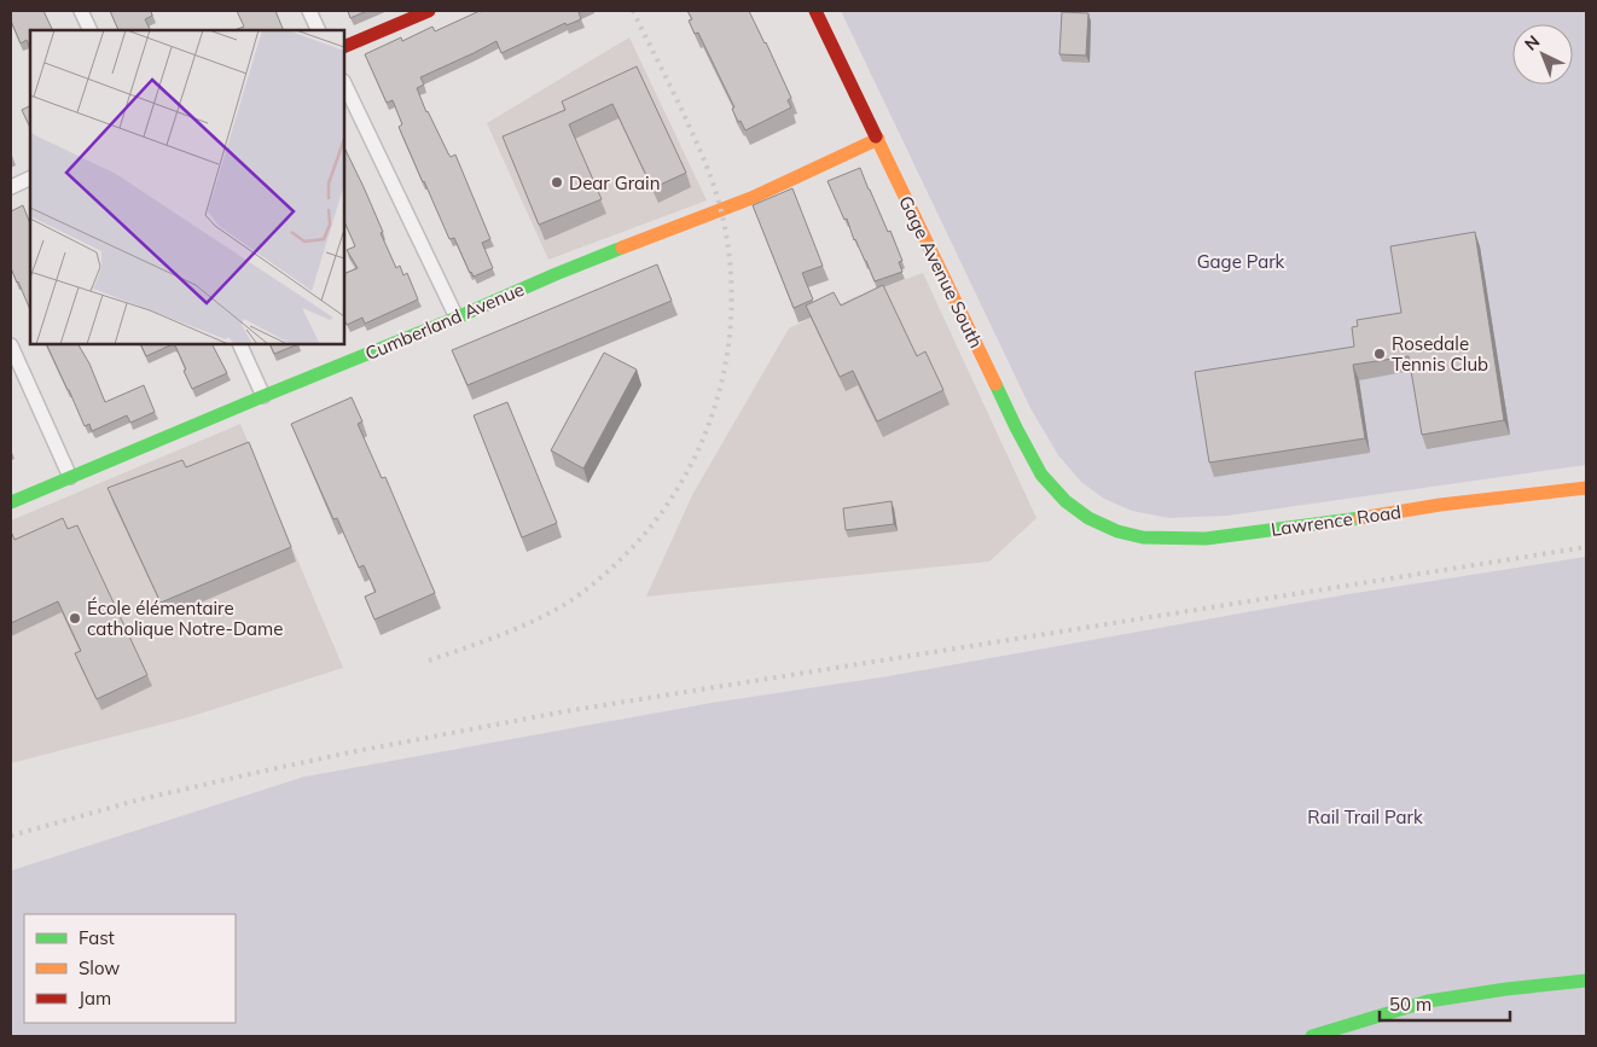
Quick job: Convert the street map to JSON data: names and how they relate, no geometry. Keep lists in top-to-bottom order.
{
  "streets": {
    "street": ["Gage Avenue South", "Cumberland Avenue", "Lawrence Road"]
  },
  "crossings": [
    ["Gage Avenue South", "Cumberland Avenue"],
    ["Gage Avenue South", "Lawrence Road"]
  ],
  "parks": ["Gage Park", "Rail Trail Park"],
  "places": ["Dear Grain", "Rosedale Tennis Club", "École élémentaire catholique Notre-Dame"],
  "legend": ["Fast", "Slow", "Jam"],
  "scale_bar": "50 m",
  "north": "top left"
}
